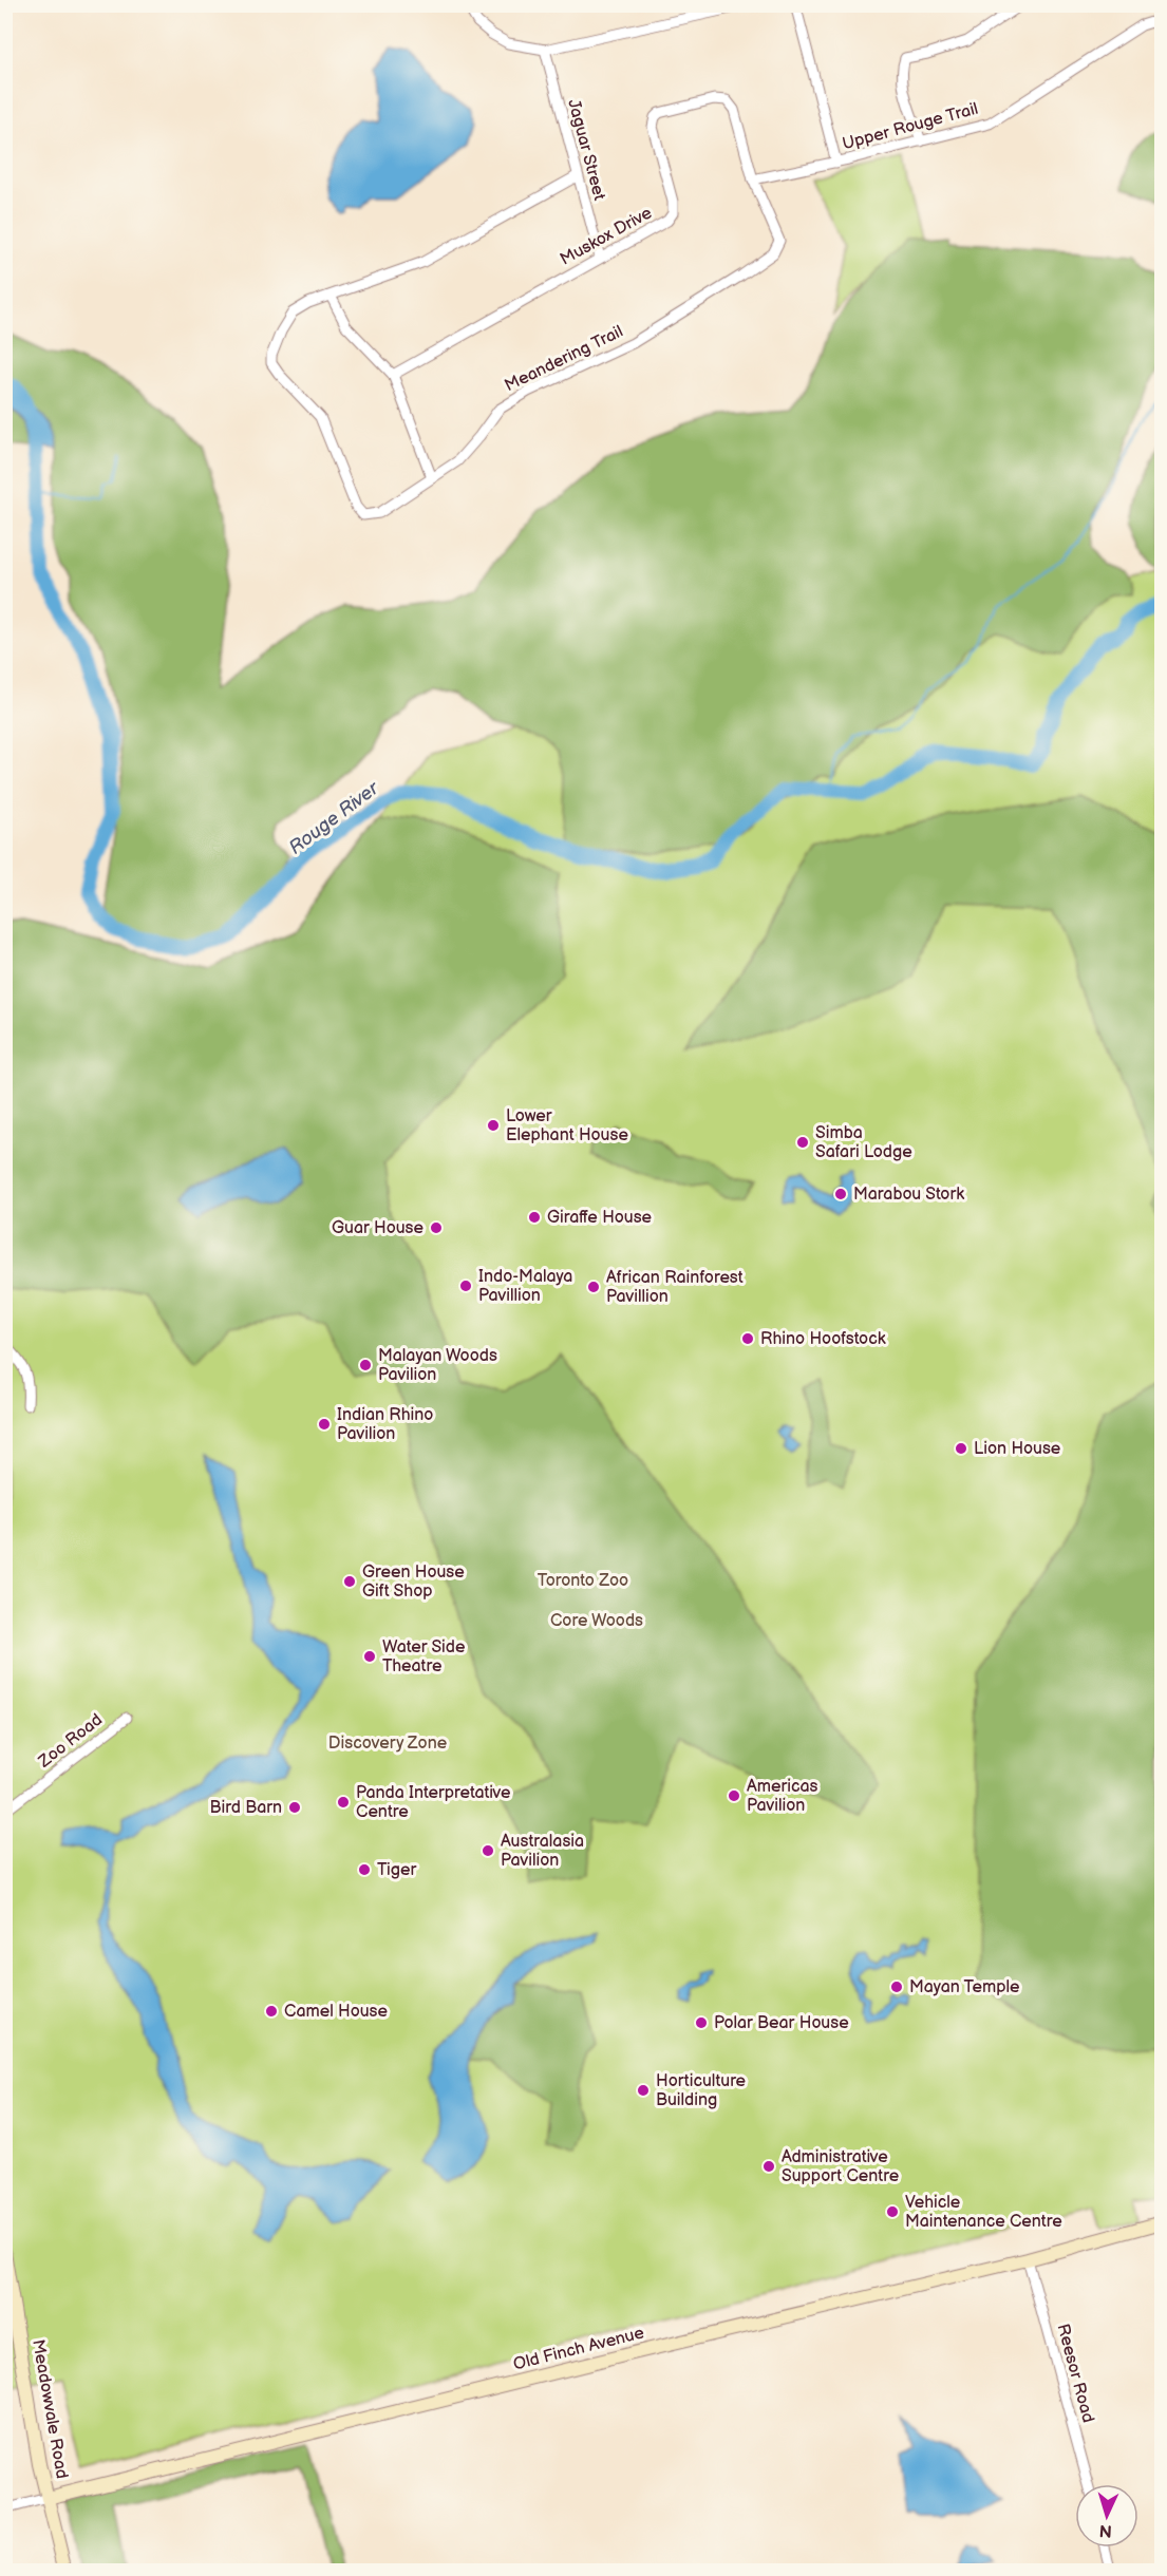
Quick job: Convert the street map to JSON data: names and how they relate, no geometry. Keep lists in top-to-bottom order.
{
  "streets": {
    "street": [
      "Upper Rouge Trail",
      "Jaguar Street",
      "Muskox Drive",
      "Meandering Trail",
      "Zoo Road",
      "Old Finch Avenue",
      "Reesor Road",
      "Meadowvale Road"
    ]
  },
  "crossings": [
    ["Upper Rouge Trail", "Muskox Drive"],
    ["Upper Rouge Trail", "Meandering Trail"],
    ["Jaguar Street", "Muskox Drive"],
    ["Jaguar Street", "Meandering Trail"],
    ["Muskox Drive", "Meandering Trail"],
    ["Old Finch Avenue", "Reesor Road"],
    ["Old Finch Avenue", "Meadowvale Road"]
  ],
  "water": ["Rouge River"],
  "parks": ["Toronto Zoo", "Core Woods", "Discovery Zone"],
  "places": [
    "Lower Elephant House",
    "Simba Safari Lodge",
    "Marabou Stork",
    "Giraffe House",
    "Guar House",
    "Indo-Malaya Pavillion",
    "African Rainforest Pavillion",
    "Rhino Hoofstock",
    "Malayan Woods Pavilion",
    "Indian Rhino Pavilion",
    "Lion House",
    "Green House Gift Shop",
    "Water Side Theatre",
    "Americas Pavilion",
    "Panda Interpretative Centre",
    "Bird Barn",
    "Australasia Pavilion",
    "Tiger",
    "Mayan Temple",
    "Camel House",
    "Polar Bear House",
    "Horticulture Building",
    "Administrative Support Centre",
    "Vehicle Maintenance Centre"
  ],
  "north": "bottom"
}
